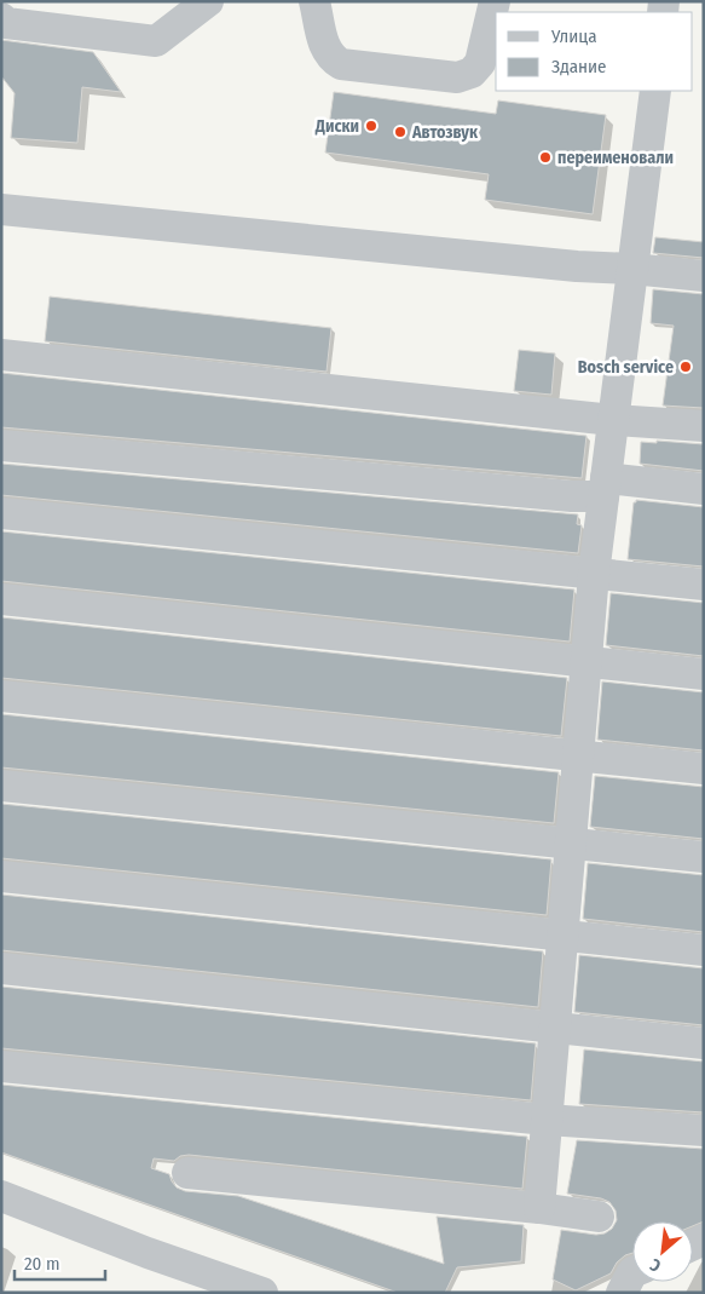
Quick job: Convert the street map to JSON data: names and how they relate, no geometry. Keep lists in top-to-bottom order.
{
  "places": [
    "Диски",
    "Автозвук",
    "переименовали",
    "Bosch service"
  ],
  "legend": ["Улица", "Здание"],
  "scale_bar": "20 m",
  "north": "bottom left"
}
